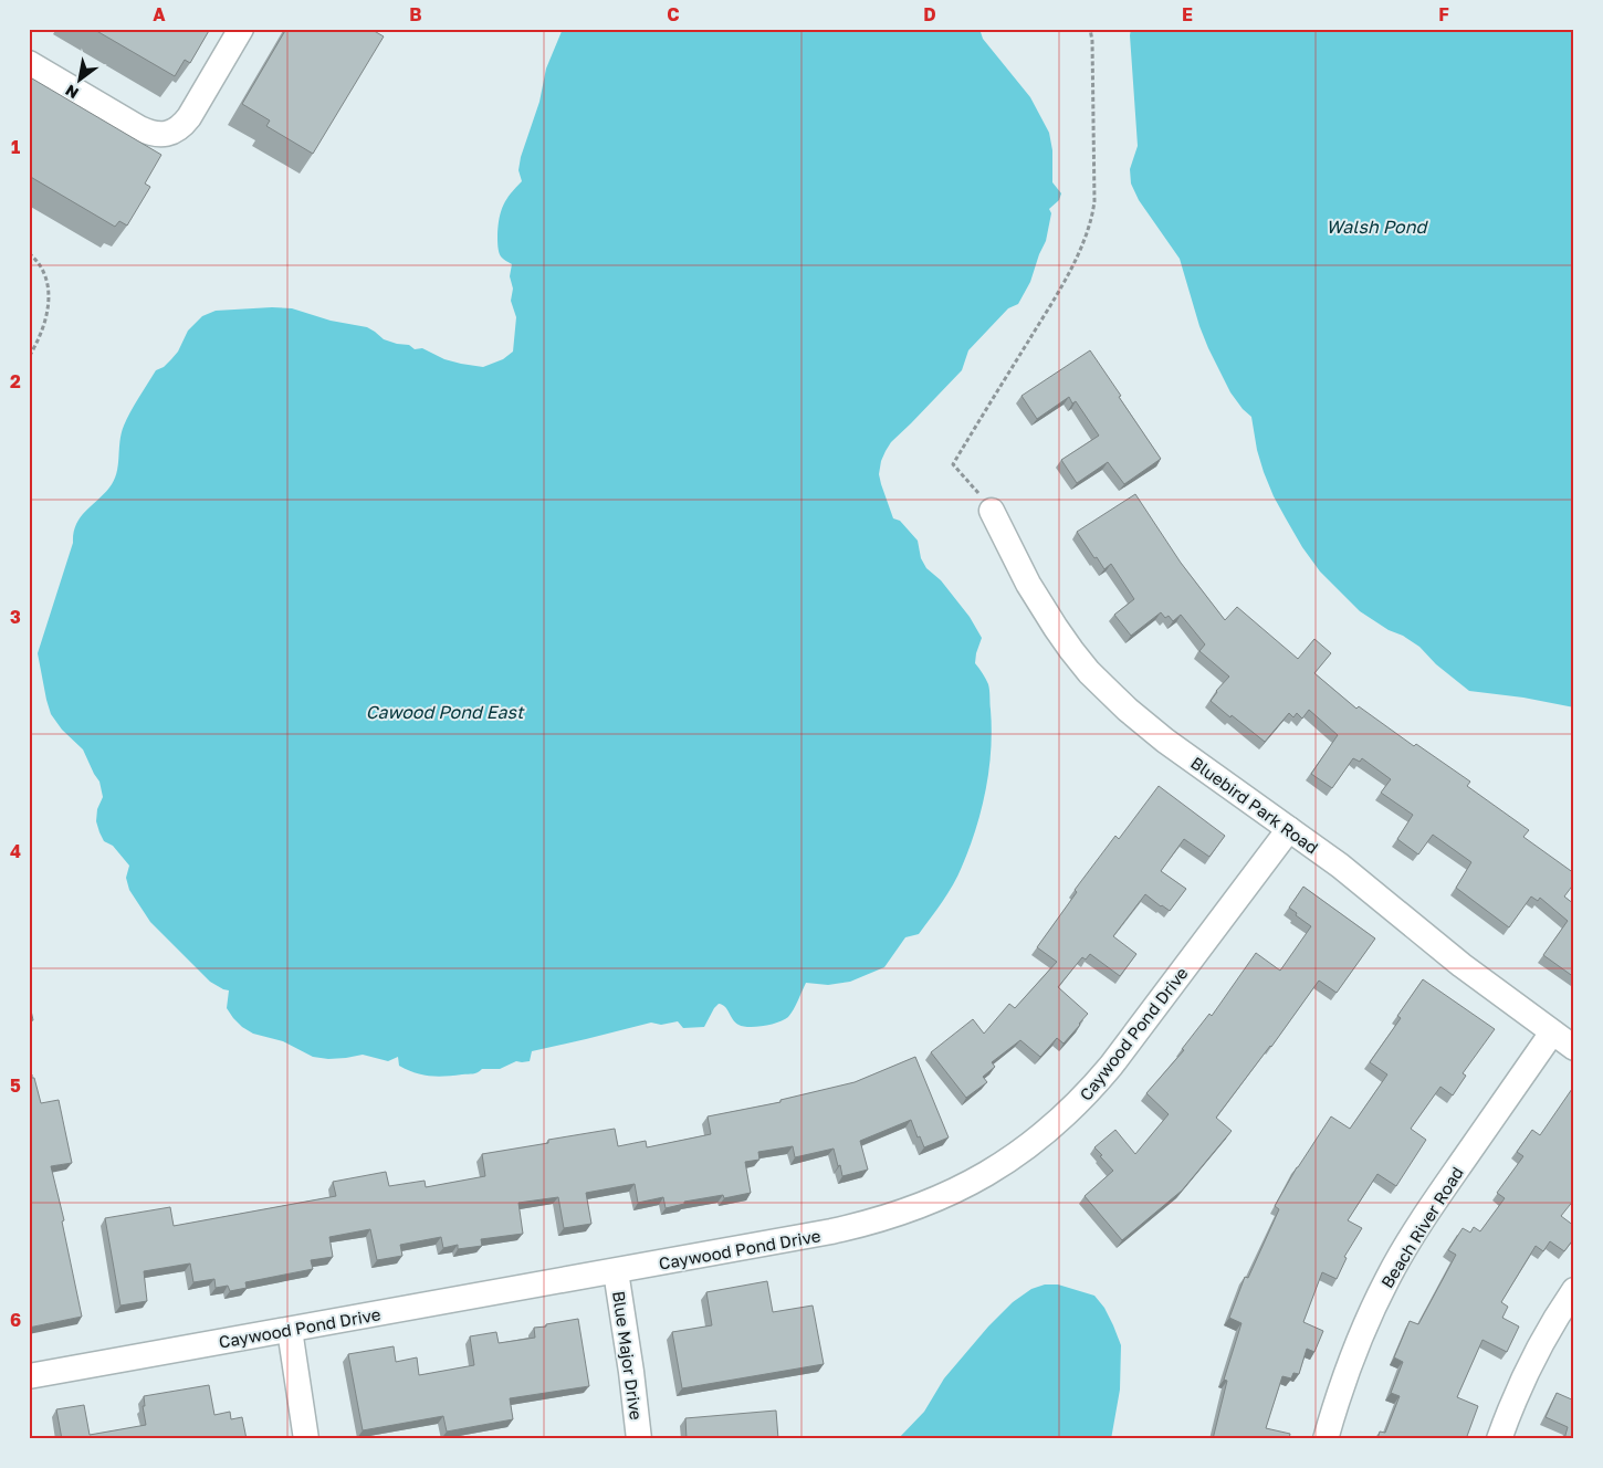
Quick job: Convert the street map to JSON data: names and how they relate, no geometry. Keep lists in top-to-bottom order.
{
  "streets": {
    "street": [
      "Bluebird Park Road",
      "Caywood Pond Drive",
      "Beach River Road",
      "Blue Major Drive"
    ]
  },
  "crossings": [
    ["Bluebird Park Road", "Caywood Pond Drive"],
    ["Bluebird Park Road", "Beach River Road"],
    ["Caywood Pond Drive", "Blue Major Drive"]
  ],
  "water": ["Walsh Pond", "Cawood Pond East"],
  "north": "bottom left",
  "grid": {
    "columns": [
      "A",
      "B",
      "C",
      "D",
      "E",
      "F"
    ],
    "rows": [
      "1",
      "2",
      "3",
      "4",
      "5",
      "6"
    ]
  }
}
